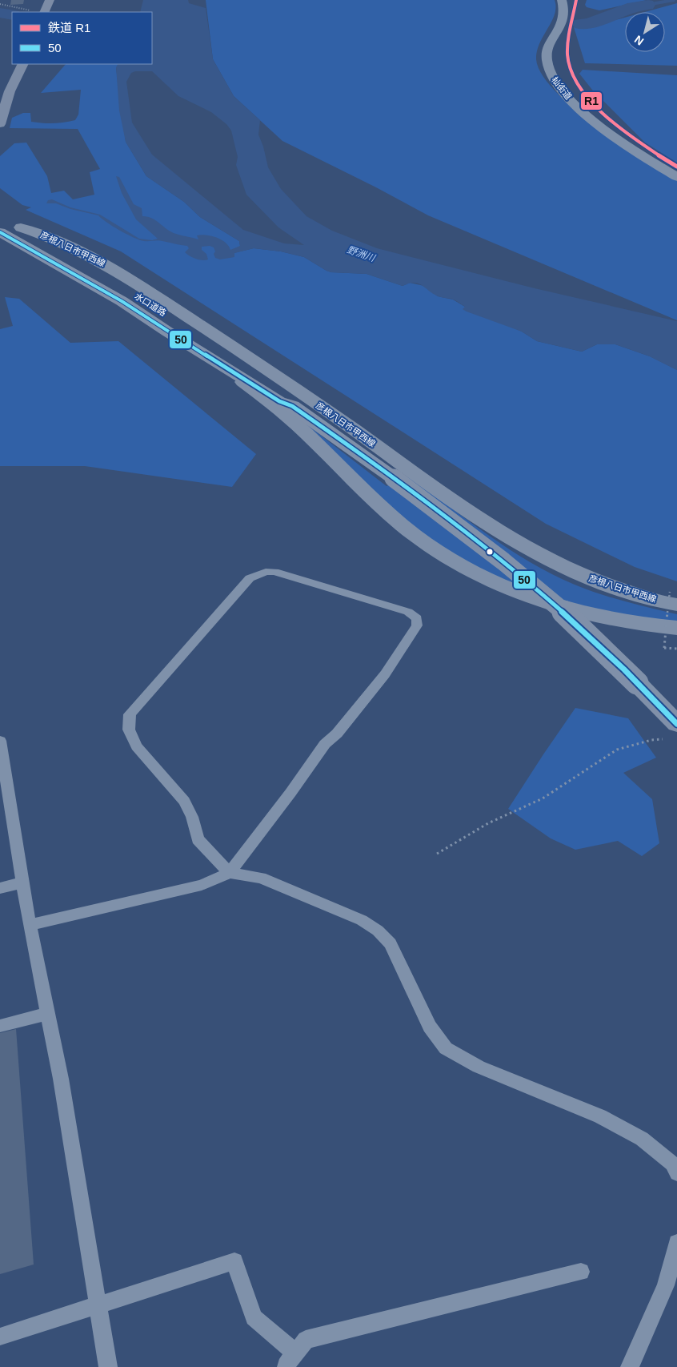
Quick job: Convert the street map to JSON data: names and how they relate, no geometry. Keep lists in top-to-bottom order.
{
  "streets": {
    "highway": ["水口道路"],
    "main road": ["彦根八日市甲西線"],
    "street": ["杣街道"]
  },
  "crossings": [
    ["彦根八日市甲西線", "水口道路"]
  ],
  "water": ["野洲川"],
  "lines": ["rail line R1", "transit line 50"],
  "legend": ["鉄道 R1", "50"],
  "north": "bottom left"
}
